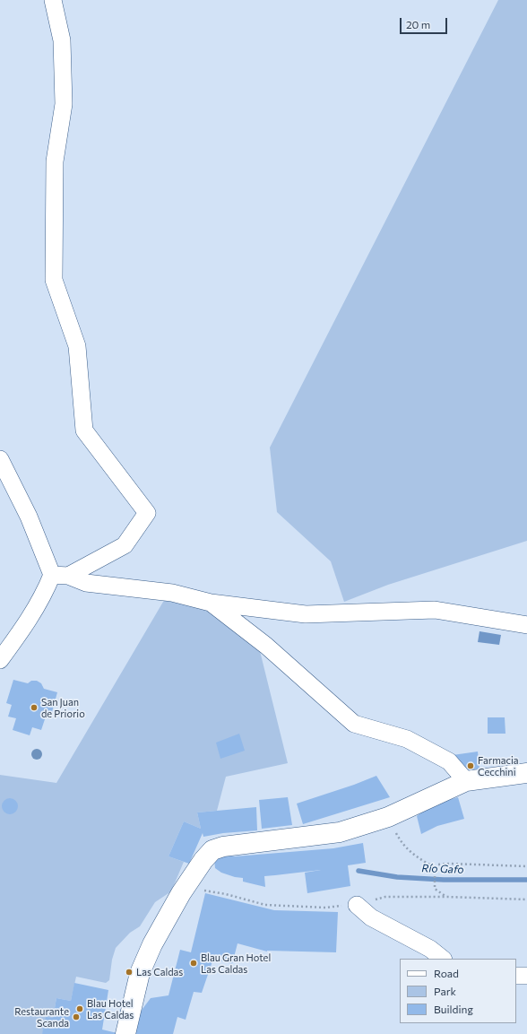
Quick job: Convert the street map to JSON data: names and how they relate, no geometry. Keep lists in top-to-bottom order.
{
  "water": ["Río Gafo"],
  "places": [
    "San Juan de Priorio",
    "Farmacia Cecchini",
    "Blau Gran Hotel Las Caldas",
    "Las Caldas",
    "Blau Hotel Las Caldas",
    "Restaurante Scanda"
  ],
  "legend": ["Road", "Park", "Building"],
  "scale_bar": "20 m"
}
